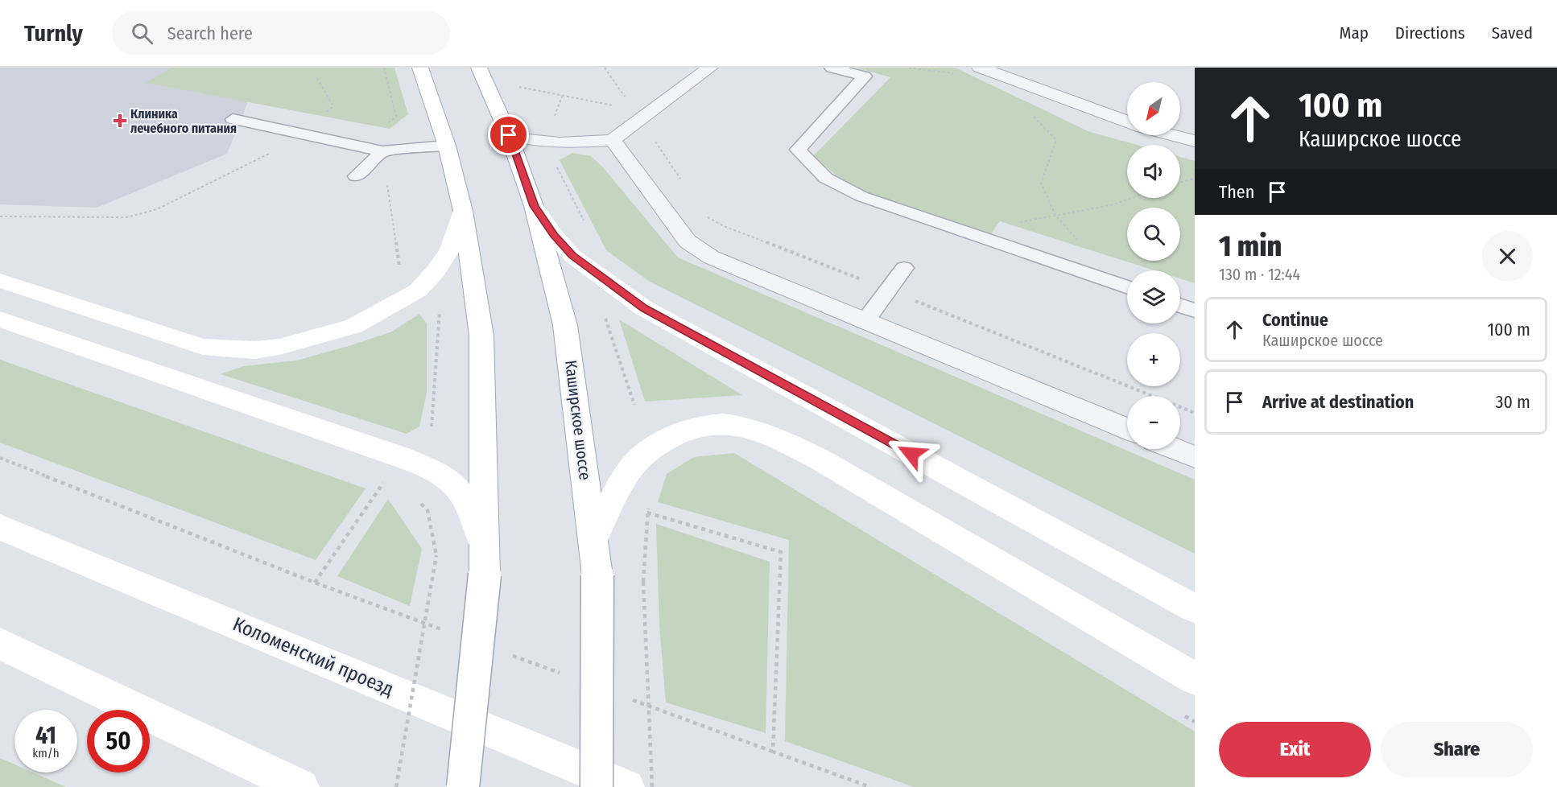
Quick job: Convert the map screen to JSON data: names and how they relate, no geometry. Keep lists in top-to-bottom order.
{
  "streets": {
    "main road": ["Каширское шоссе", "Коломенский проезд"]
  },
  "places": {
    "health": ["Клиника лечебного питания"]
  },
  "north": "bottom left",
  "page": {
    "header": "Turnly",
    "search": "Search here",
    "nav": ["Map", "Directions", "Saved"],
    "turn": ["100 m", "Каширское шоссе"],
    "map_buttons": ["+", "−"],
    "then": "Then",
    "heading": ["1 min", "130 m · 12:44"],
    "list": [
      {
        "name": "Continue",
        "note": "Каширское шоссе",
        "value": "100 m"
      },
      {
        "name": "Arrive at destination",
        "value": "30 m"
      }
    ],
    "speed": "41 km/h",
    "limit": "50",
    "buttons": ["Exit", "Share"]
  }
}
